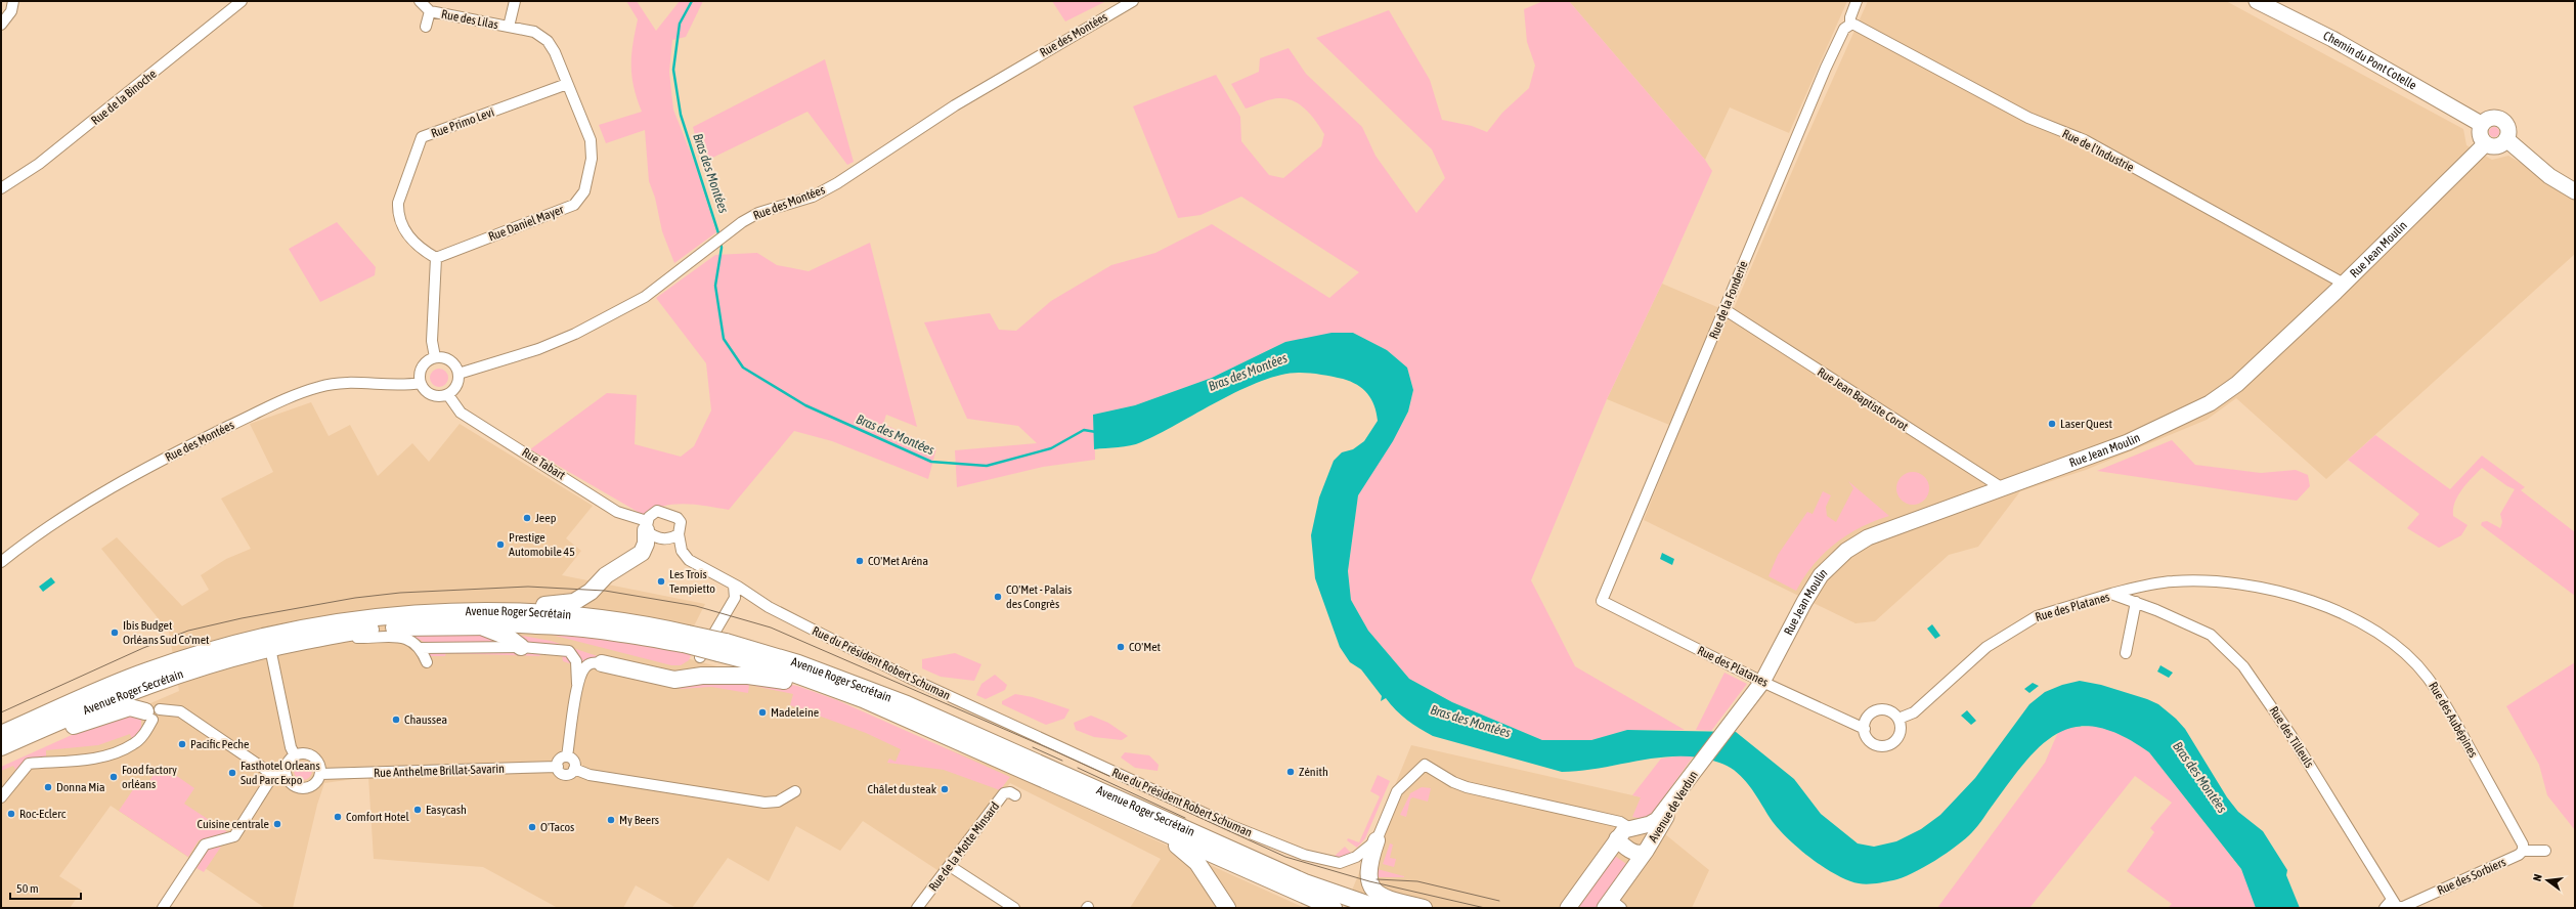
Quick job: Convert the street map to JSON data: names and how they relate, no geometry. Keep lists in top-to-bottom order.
{
  "streets": {
    "main road": ["Avenue Roger Secrétain"],
    "street": [
      "Rue des Lilas",
      "Rue des Montées",
      "Chemin du Pont Cotelle",
      "Rue de la Binoche",
      "Rue Primo Levi",
      "Rue de l'Industrie",
      "Rue Daniel Mayer",
      "Rue Jean Moulin",
      "Rue de la Fonderie",
      "Rue Jean Baptiste Corot",
      "Rue Tabart",
      "Rue des Platanes",
      "Rue du Président Robert Schuman",
      "Rue des Aubépines",
      "Rue des Tilleuls",
      "Rue Anthelme Brillat-Savarin",
      "Avenue de Verdun",
      "Rue de la Motte Minsard",
      "Rue des Sorbiers"
    ]
  },
  "crossings": [
    ["Rue des Lilas", "Rue Daniel Mayer"],
    ["Rue des Montées", "Rue Tabart"],
    ["Chemin du Pont Cotelle", "Rue Jean Moulin"],
    ["Rue Primo Levi", "Rue Daniel Mayer"],
    ["Rue de l'Industrie", "Rue Jean Moulin"],
    ["Rue de l'Industrie", "Rue de la Fonderie"],
    ["Rue Jean Moulin", "Rue Jean Baptiste Corot"],
    ["Rue Jean Moulin", "Rue des Platanes"],
    ["Rue Jean Moulin", "Avenue de Verdun"],
    ["Rue de la Fonderie", "Rue Jean Baptiste Corot"],
    ["Rue de la Fonderie", "Rue des Platanes"],
    ["Rue des Platanes", "Rue des Aubépines"],
    ["Rue des Platanes", "Rue des Tilleuls"],
    ["Rue du Président Robert Schuman", "Avenue de Verdun"],
    ["Rue des Aubépines", "Rue des Sorbiers"],
    ["Rue des Tilleuls", "Rue des Sorbiers"]
  ],
  "water": ["Bras des Montées"],
  "places": [
    "Laser Quest",
    "Jeep",
    "Prestige Automobile 45",
    "CO'Met Aréna",
    "Les Trois Tempietto",
    "CO'Met - Palais des Congrès",
    "Ibis Budget Orléans Sud Co'met",
    "CO'Met",
    "Madeleine",
    "Chaussea",
    "Pacific Peche",
    "Zénith",
    "Fasthotel Orleans Sud Parc Expo",
    "Food factory orléans",
    "Donna Mia",
    "Châlet du steak",
    "Easycash",
    "Roc-Eclerc",
    "Comfort Hotel",
    "My Beers",
    "Cuisine centrale",
    "O'Tacos"
  ],
  "scale_bar": "50 m",
  "north": "left"
}
